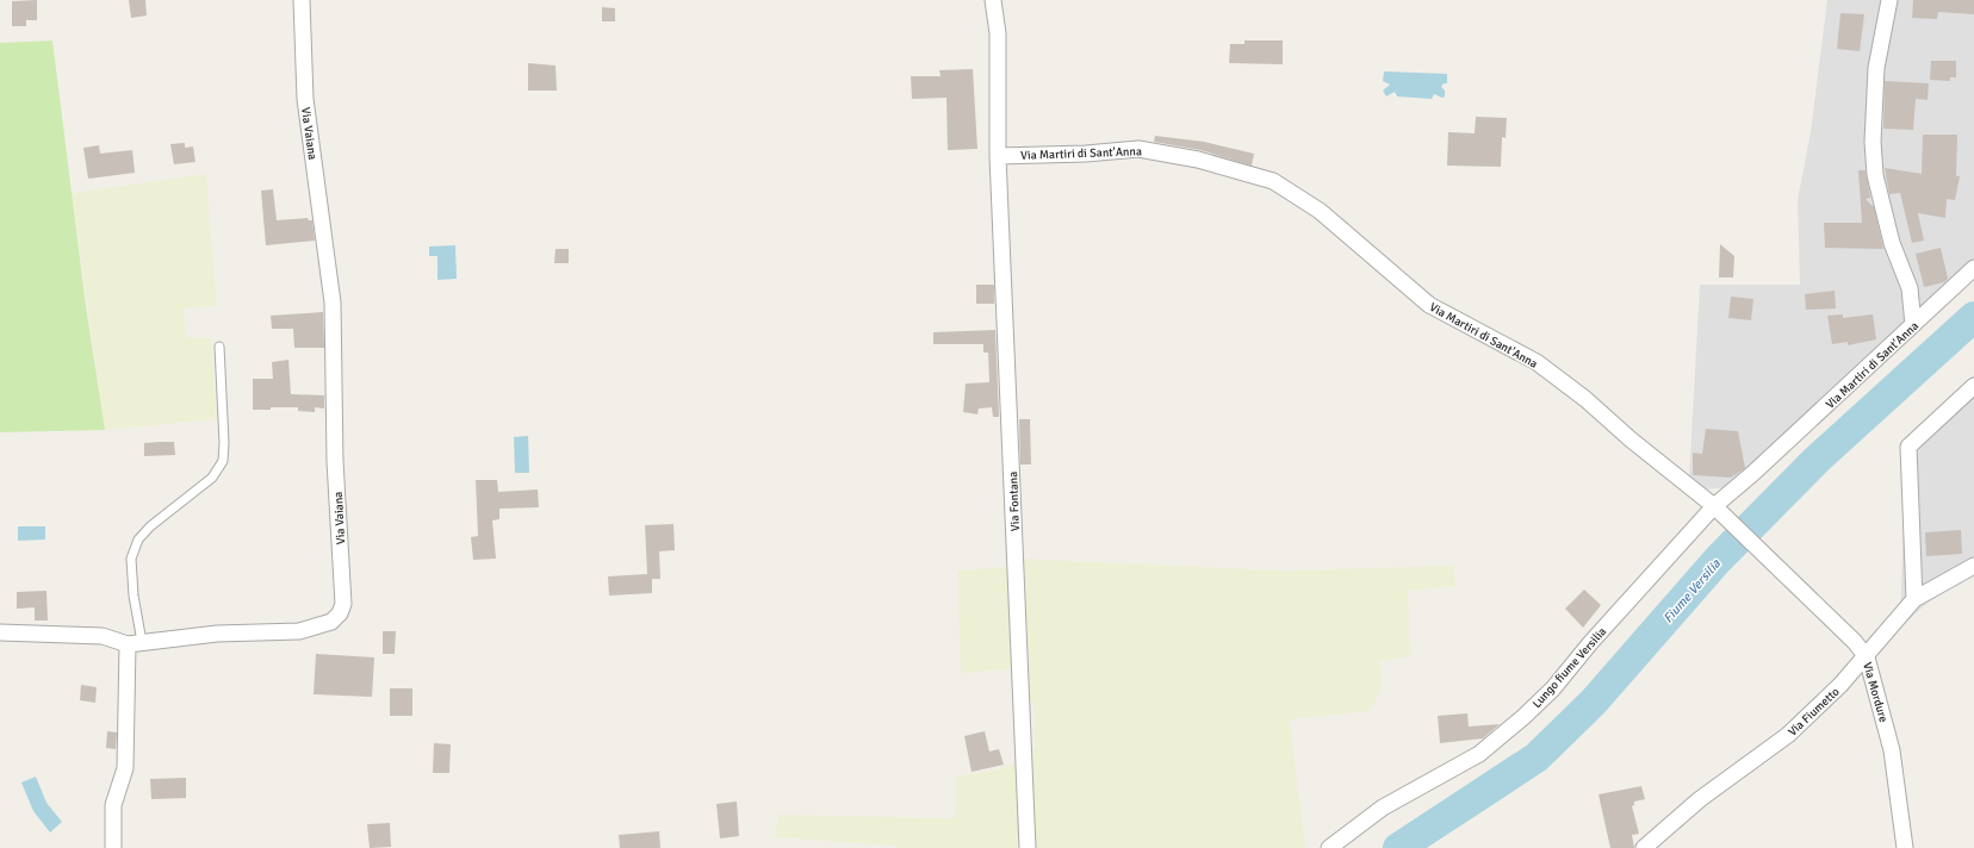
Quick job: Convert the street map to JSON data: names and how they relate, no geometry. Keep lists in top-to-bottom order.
{
  "streets": {
    "street": [
      "Via Vaiana",
      "Via Martiri di Sant'Anna",
      "Via Fontana",
      "Lungo fiume Versilia",
      "Via Mordure",
      "Via Fiumetto"
    ]
  },
  "crossings": [
    ["Via Martiri di Sant'Anna", "Via Fontana"],
    ["Via Martiri di Sant'Anna", "Lungo fiume Versilia"],
    ["Via Martiri di Sant'Anna", "Via Mordure"],
    ["Lungo fiume Versilia", "Via Mordure"],
    ["Via Mordure", "Via Fiumetto"]
  ],
  "water": ["Fiume Versilia"]
}
